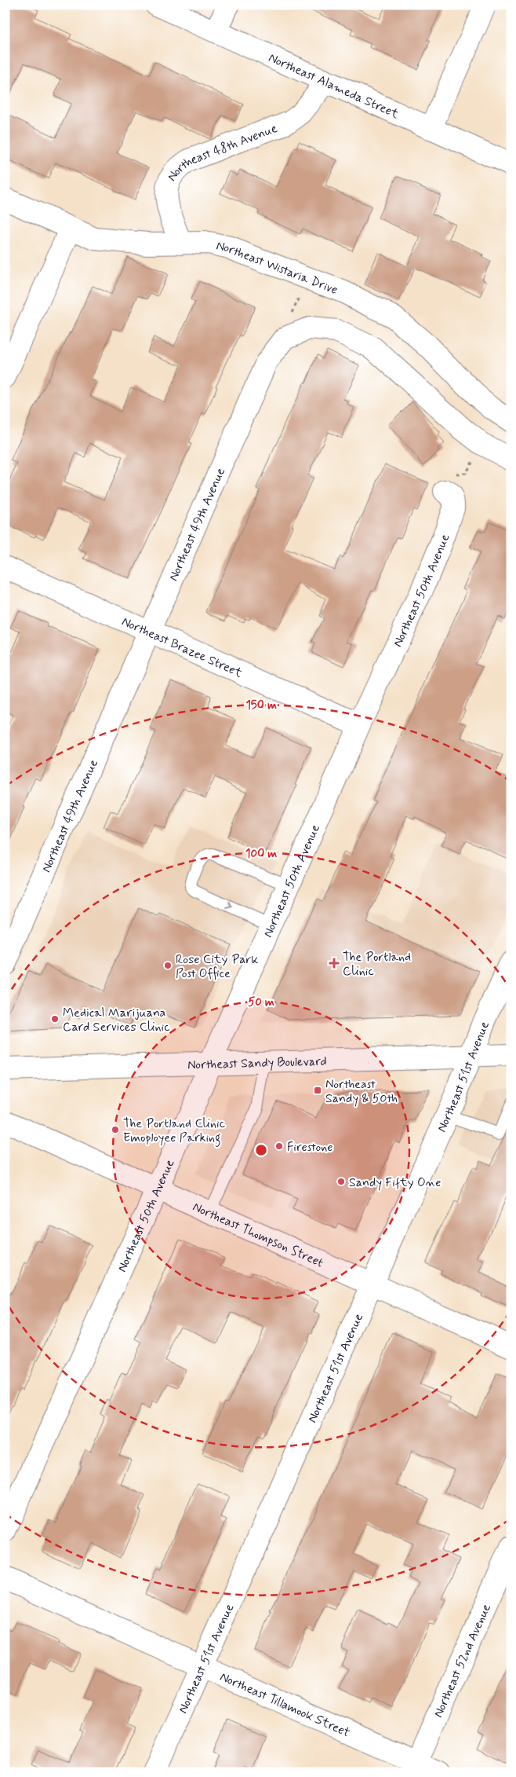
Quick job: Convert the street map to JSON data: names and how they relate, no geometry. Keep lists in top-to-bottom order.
{
  "streets": {
    "street": [
      "Northeast Alameda Street",
      "Northeast 48th Avenue",
      "Northeast Wistaria Drive",
      "Northeast 49th Avenue",
      "Northeast 50th Avenue",
      "Northeast Brazee Street",
      "Northeast Sandy Boulevard",
      "Northeast 51st Avenue",
      "Northeast Thompson Street",
      "Northeast 52nd Avenue",
      "Northeast Tillamook Street"
    ]
  },
  "crossings": [
    ["Northeast Alameda Street", "Northeast 48th Avenue"],
    ["Northeast 48th Avenue", "Northeast Wistaria Drive"],
    ["Northeast 49th Avenue", "Northeast Brazee Street"],
    ["Northeast 50th Avenue", "Northeast Brazee Street"],
    ["Northeast 50th Avenue", "Northeast Sandy Boulevard"],
    ["Northeast 50th Avenue", "Northeast Thompson Street"],
    ["Northeast Sandy Boulevard", "Northeast 51st Avenue"],
    ["Northeast 51st Avenue", "Northeast Thompson Street"],
    ["Northeast 51st Avenue", "Northeast Tillamook Street"],
    ["Northeast 52nd Avenue", "Northeast Tillamook Street"]
  ],
  "places": {
    "health": ["The Portland Clinic"],
    "other": [
      "Rose City Park Post Office",
      "Medical Marijuana Card Services Clinic",
      "The Portland Clinic Emoployee Parking",
      "Firestone",
      "Sandy Fifty One"
    ],
    "transit": ["Northeast Sandy & 50th"]
  },
  "rings": ["150 m", "100 m", "50 m"]
}
